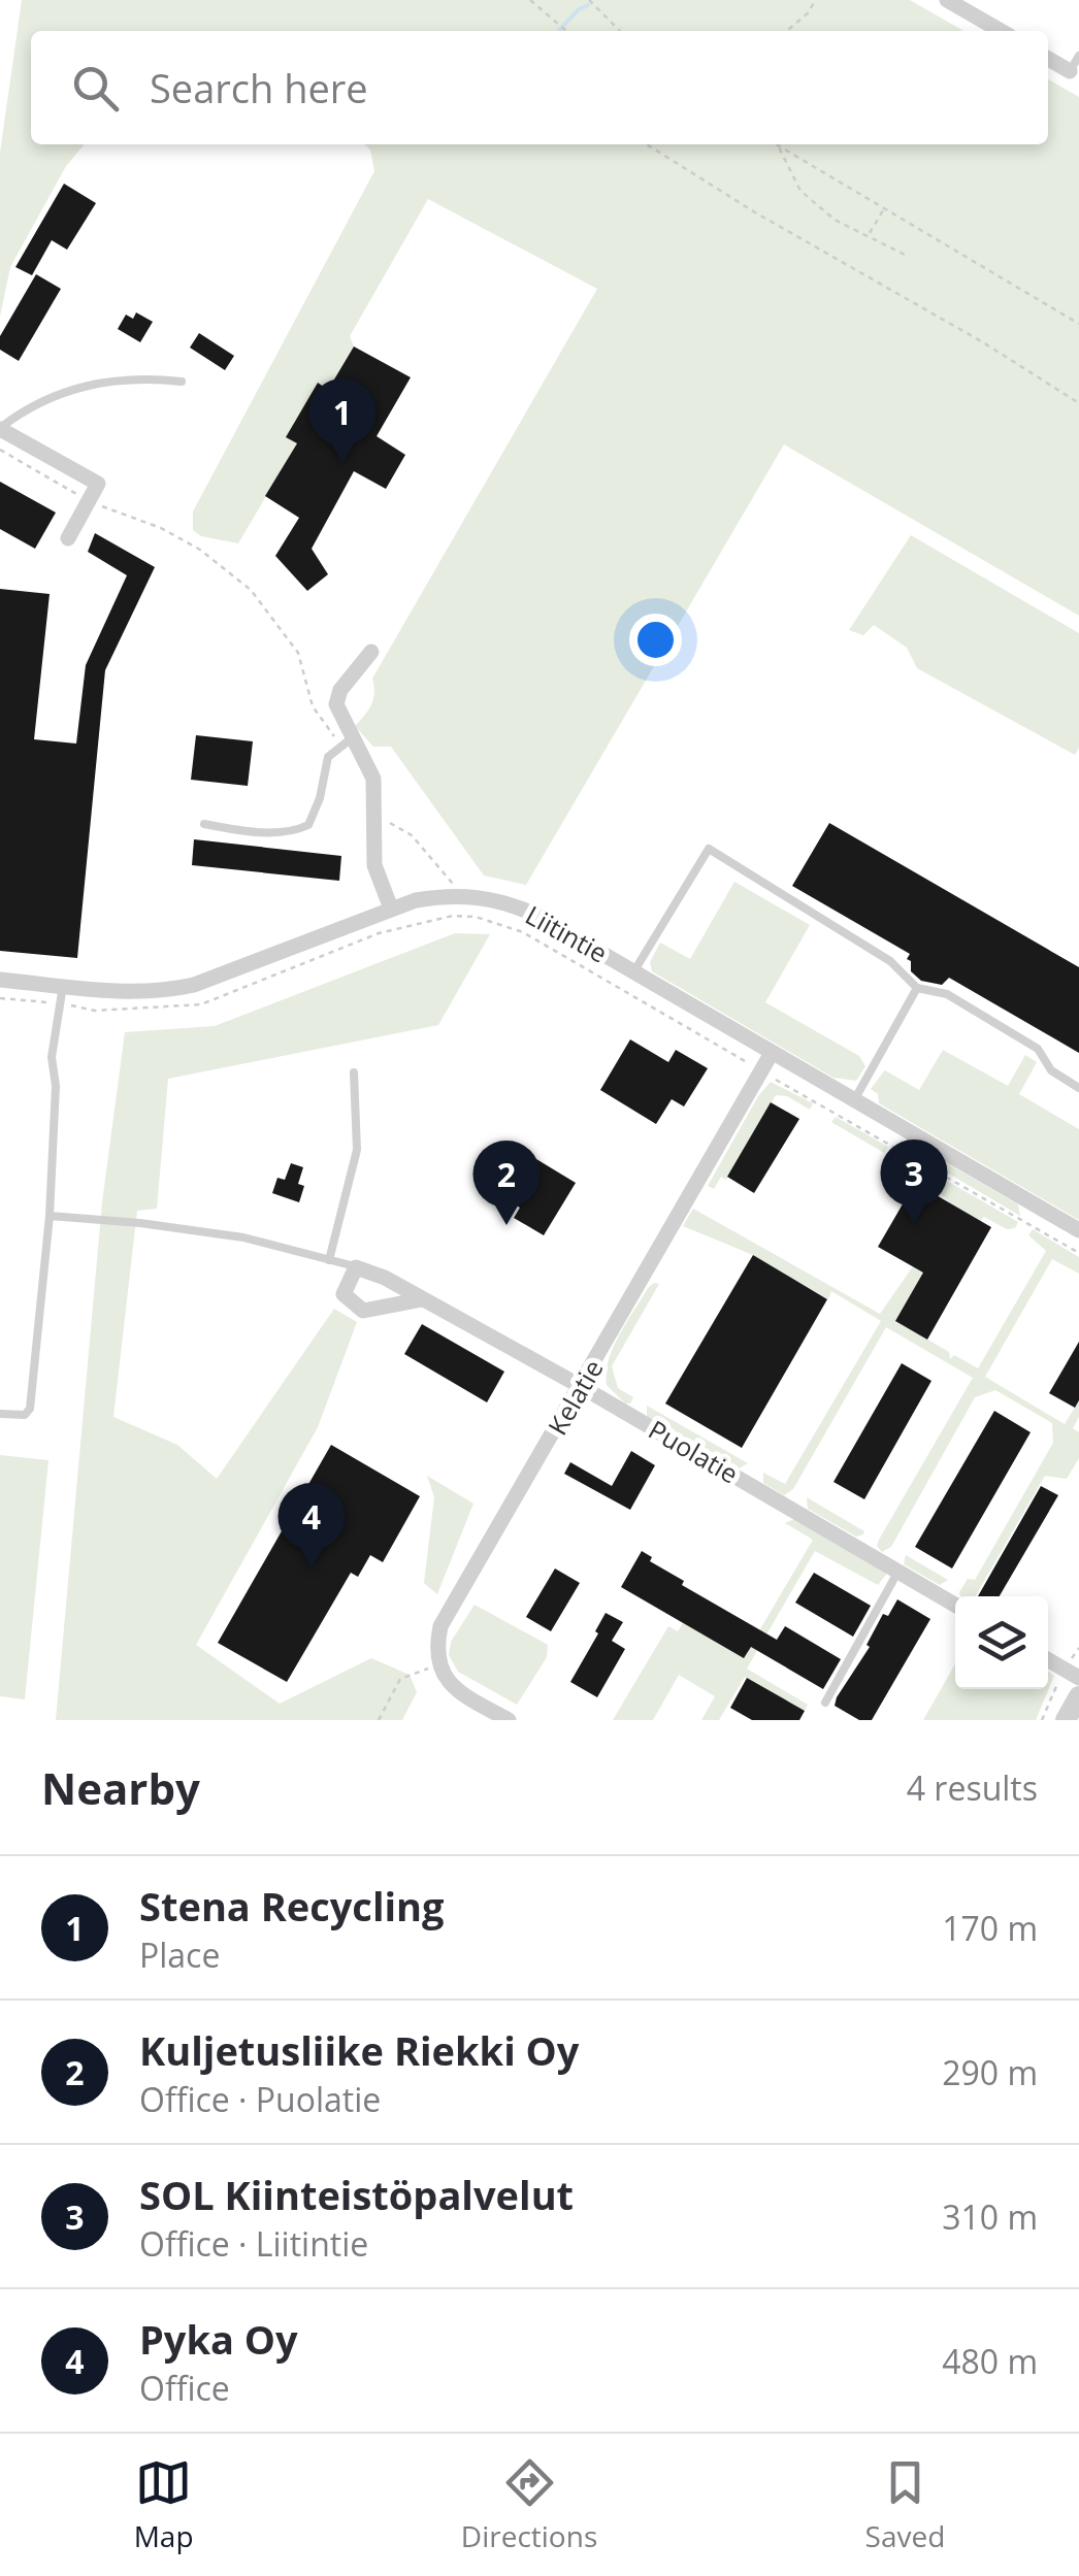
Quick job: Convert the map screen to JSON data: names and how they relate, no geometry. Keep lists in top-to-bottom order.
{
  "streets": {
    "street": ["Liitintie", "Kelatie", "Puolatie"]
  },
  "crossings": [
    ["Liitintie", "Kelatie"],
    ["Kelatie", "Puolatie"]
  ],
  "page": {
    "search": "Search here",
    "pins": [
      "1",
      "3",
      "2",
      "4"
    ],
    "heading": ["Nearby", "4 results"],
    "list": [
      {
        "mark": "1",
        "name": "Stena Recycling",
        "note": "Place",
        "value": "170 m"
      },
      {
        "mark": "2",
        "name": "Kuljetusliike Riekki Oy",
        "note": "Office · Puolatie",
        "value": "290 m"
      },
      {
        "mark": "3",
        "name": "SOL Kiinteistöpalvelut",
        "note": "Office · Liitintie",
        "value": "310 m"
      },
      {
        "mark": "4",
        "name": "Pyka Oy",
        "note": "Office",
        "value": "480 m"
      }
    ],
    "nav": ["Map", "Directions", "Saved"]
  }
}
